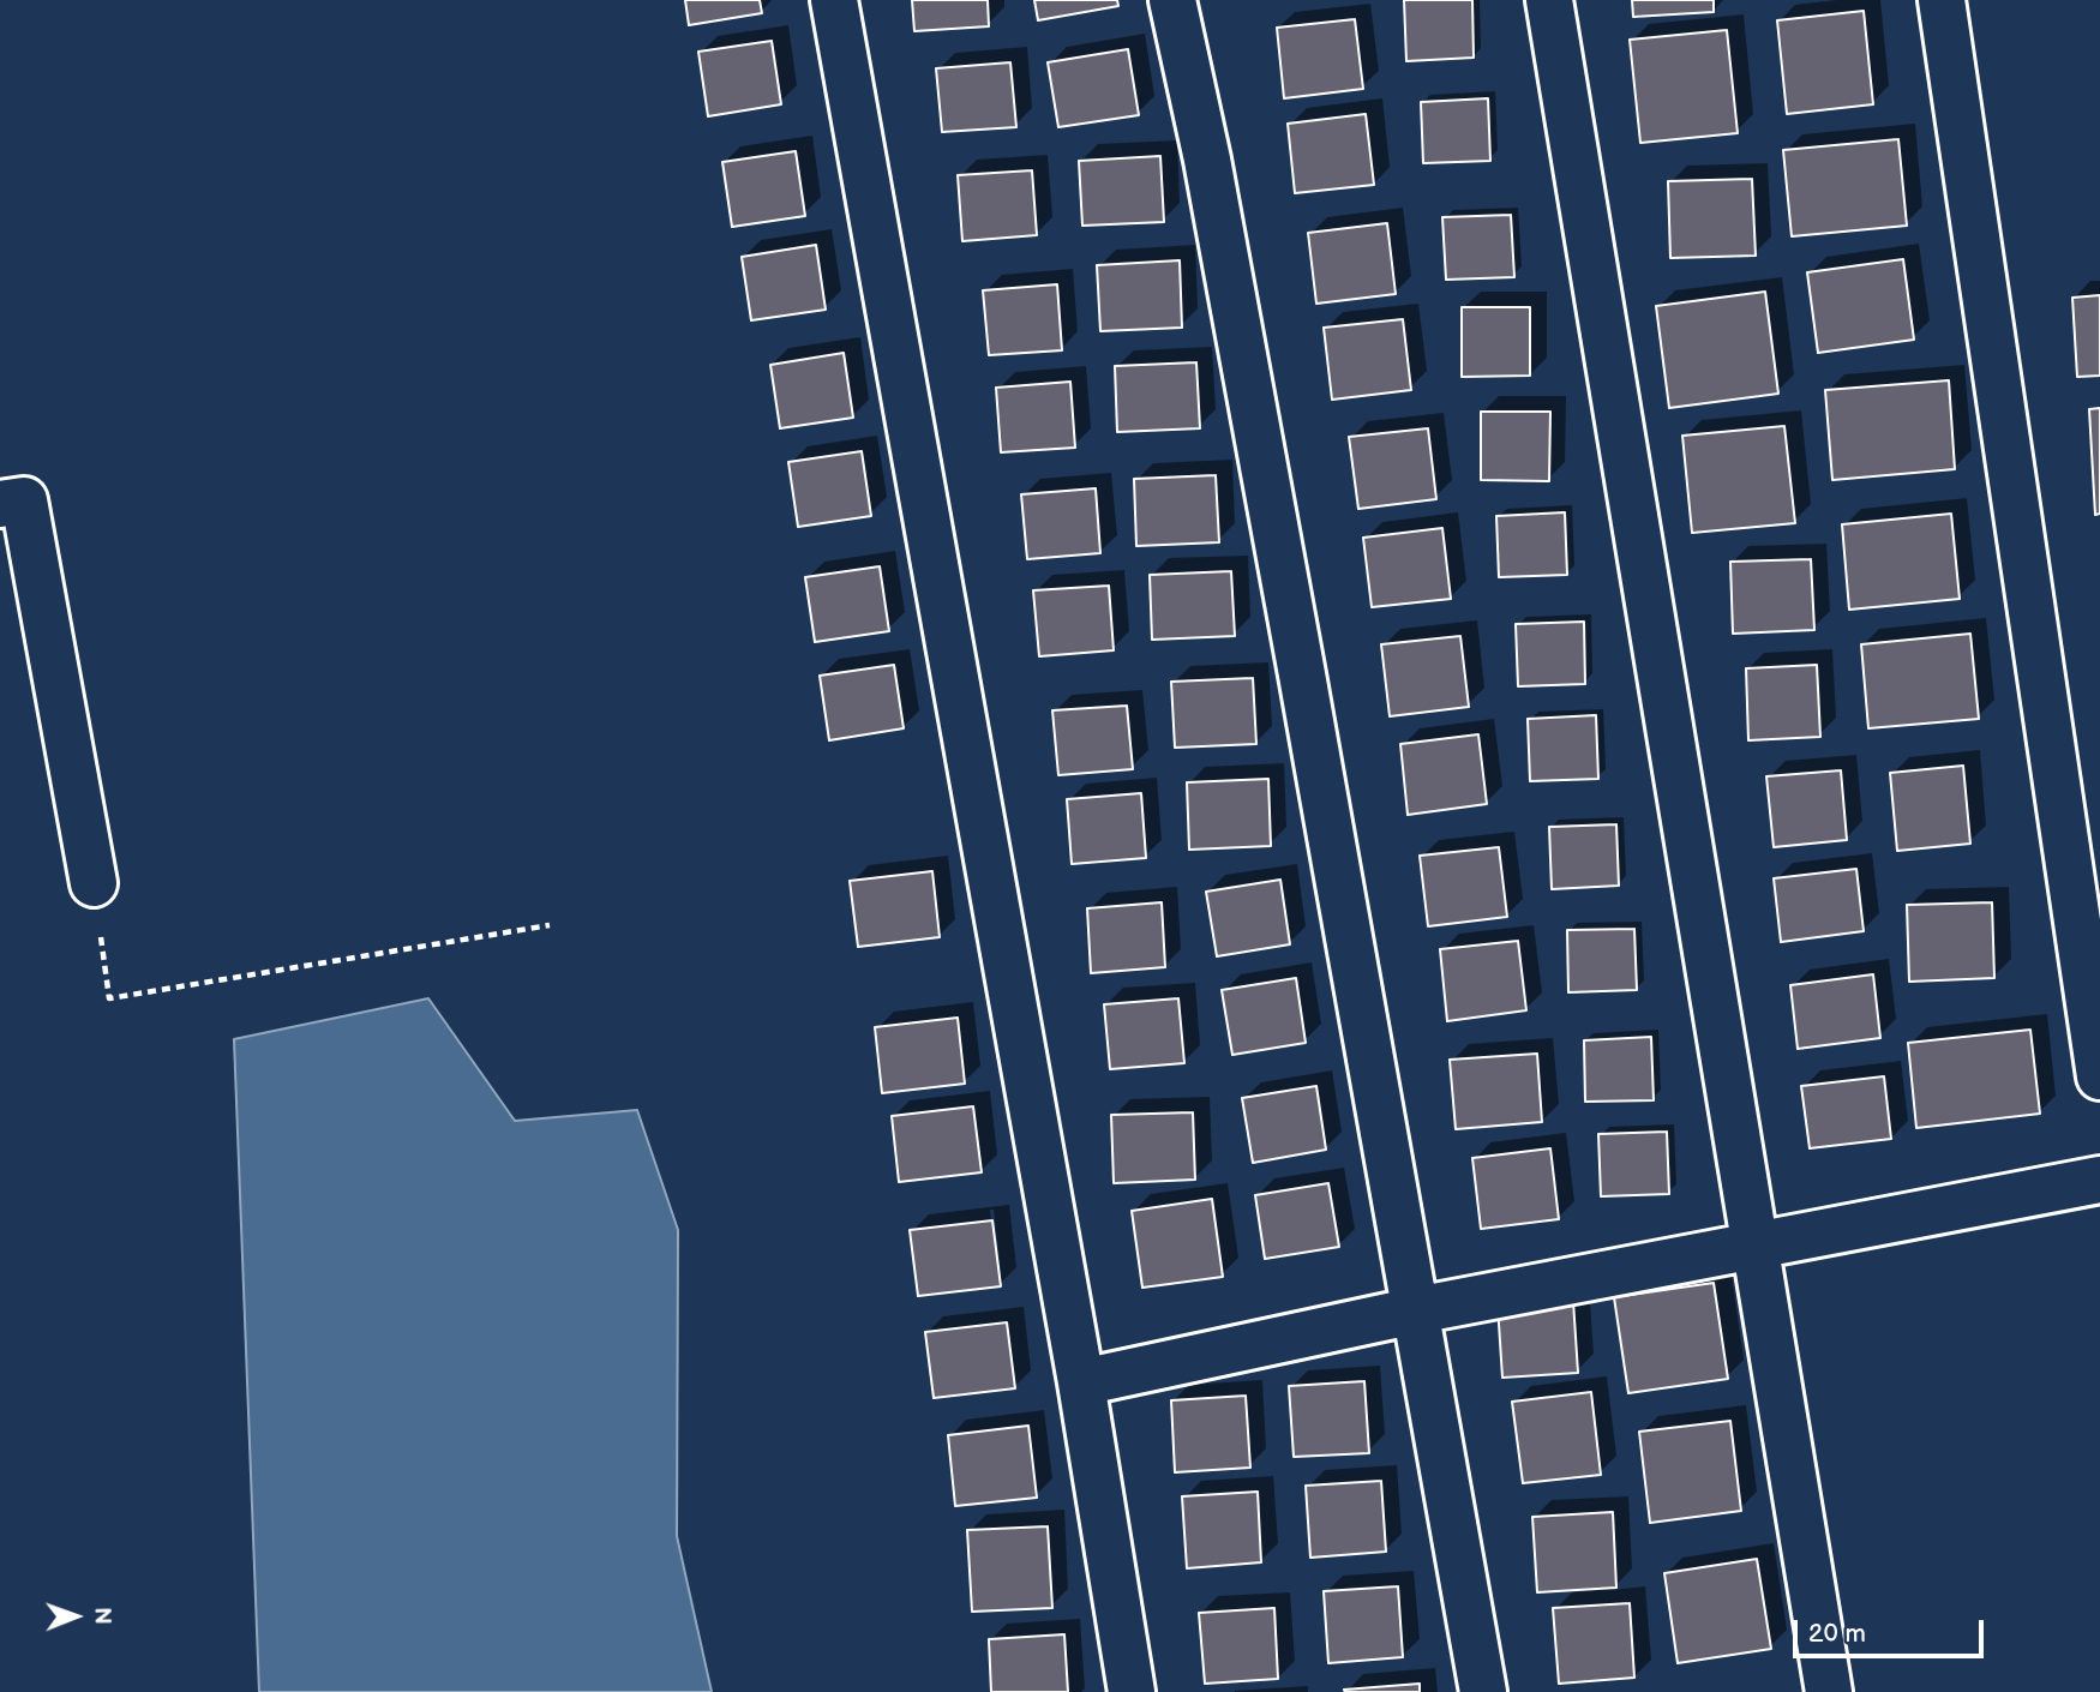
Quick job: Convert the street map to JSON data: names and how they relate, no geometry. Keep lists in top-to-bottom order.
{
  "scale_bar": "20 m",
  "north": "right"
}
